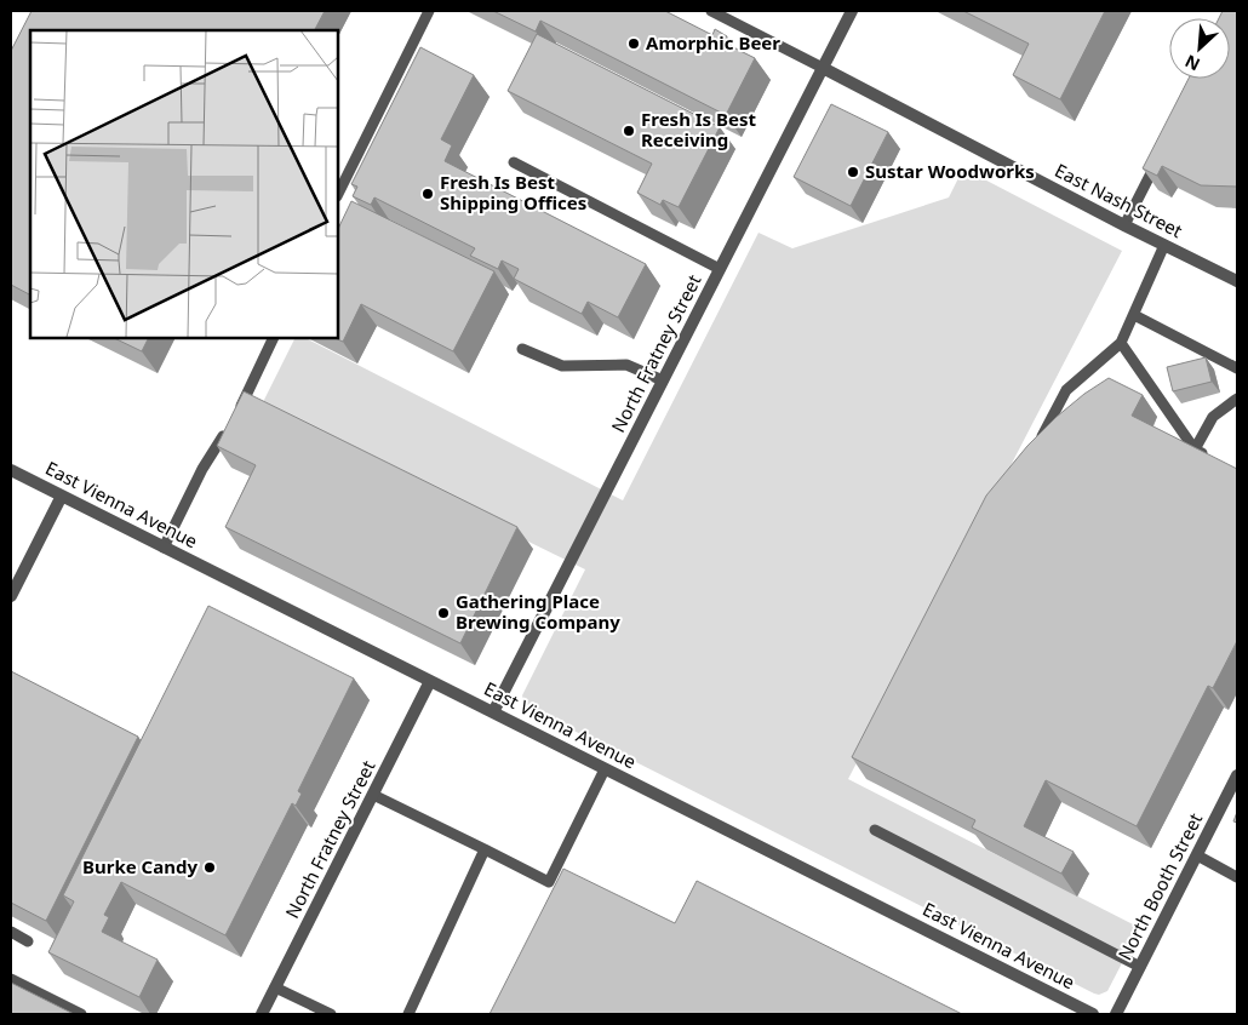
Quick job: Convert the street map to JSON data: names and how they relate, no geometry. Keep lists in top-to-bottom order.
{
  "streets": {
    "street": [
      "East Nash Street",
      "North Fratney Street",
      "East Vienna Avenue",
      "North Booth Street"
    ]
  },
  "crossings": [
    ["East Nash Street", "North Fratney Street"],
    ["North Fratney Street", "East Vienna Avenue"]
  ],
  "places": [
    "Amorphic Beer",
    "Fresh Is Best Receiving",
    "Sustar Woodworks",
    "Fresh Is Best Shipping Offices",
    "Gathering Place Brewing Company",
    "Burke Candy"
  ],
  "north": "bottom left"
}
